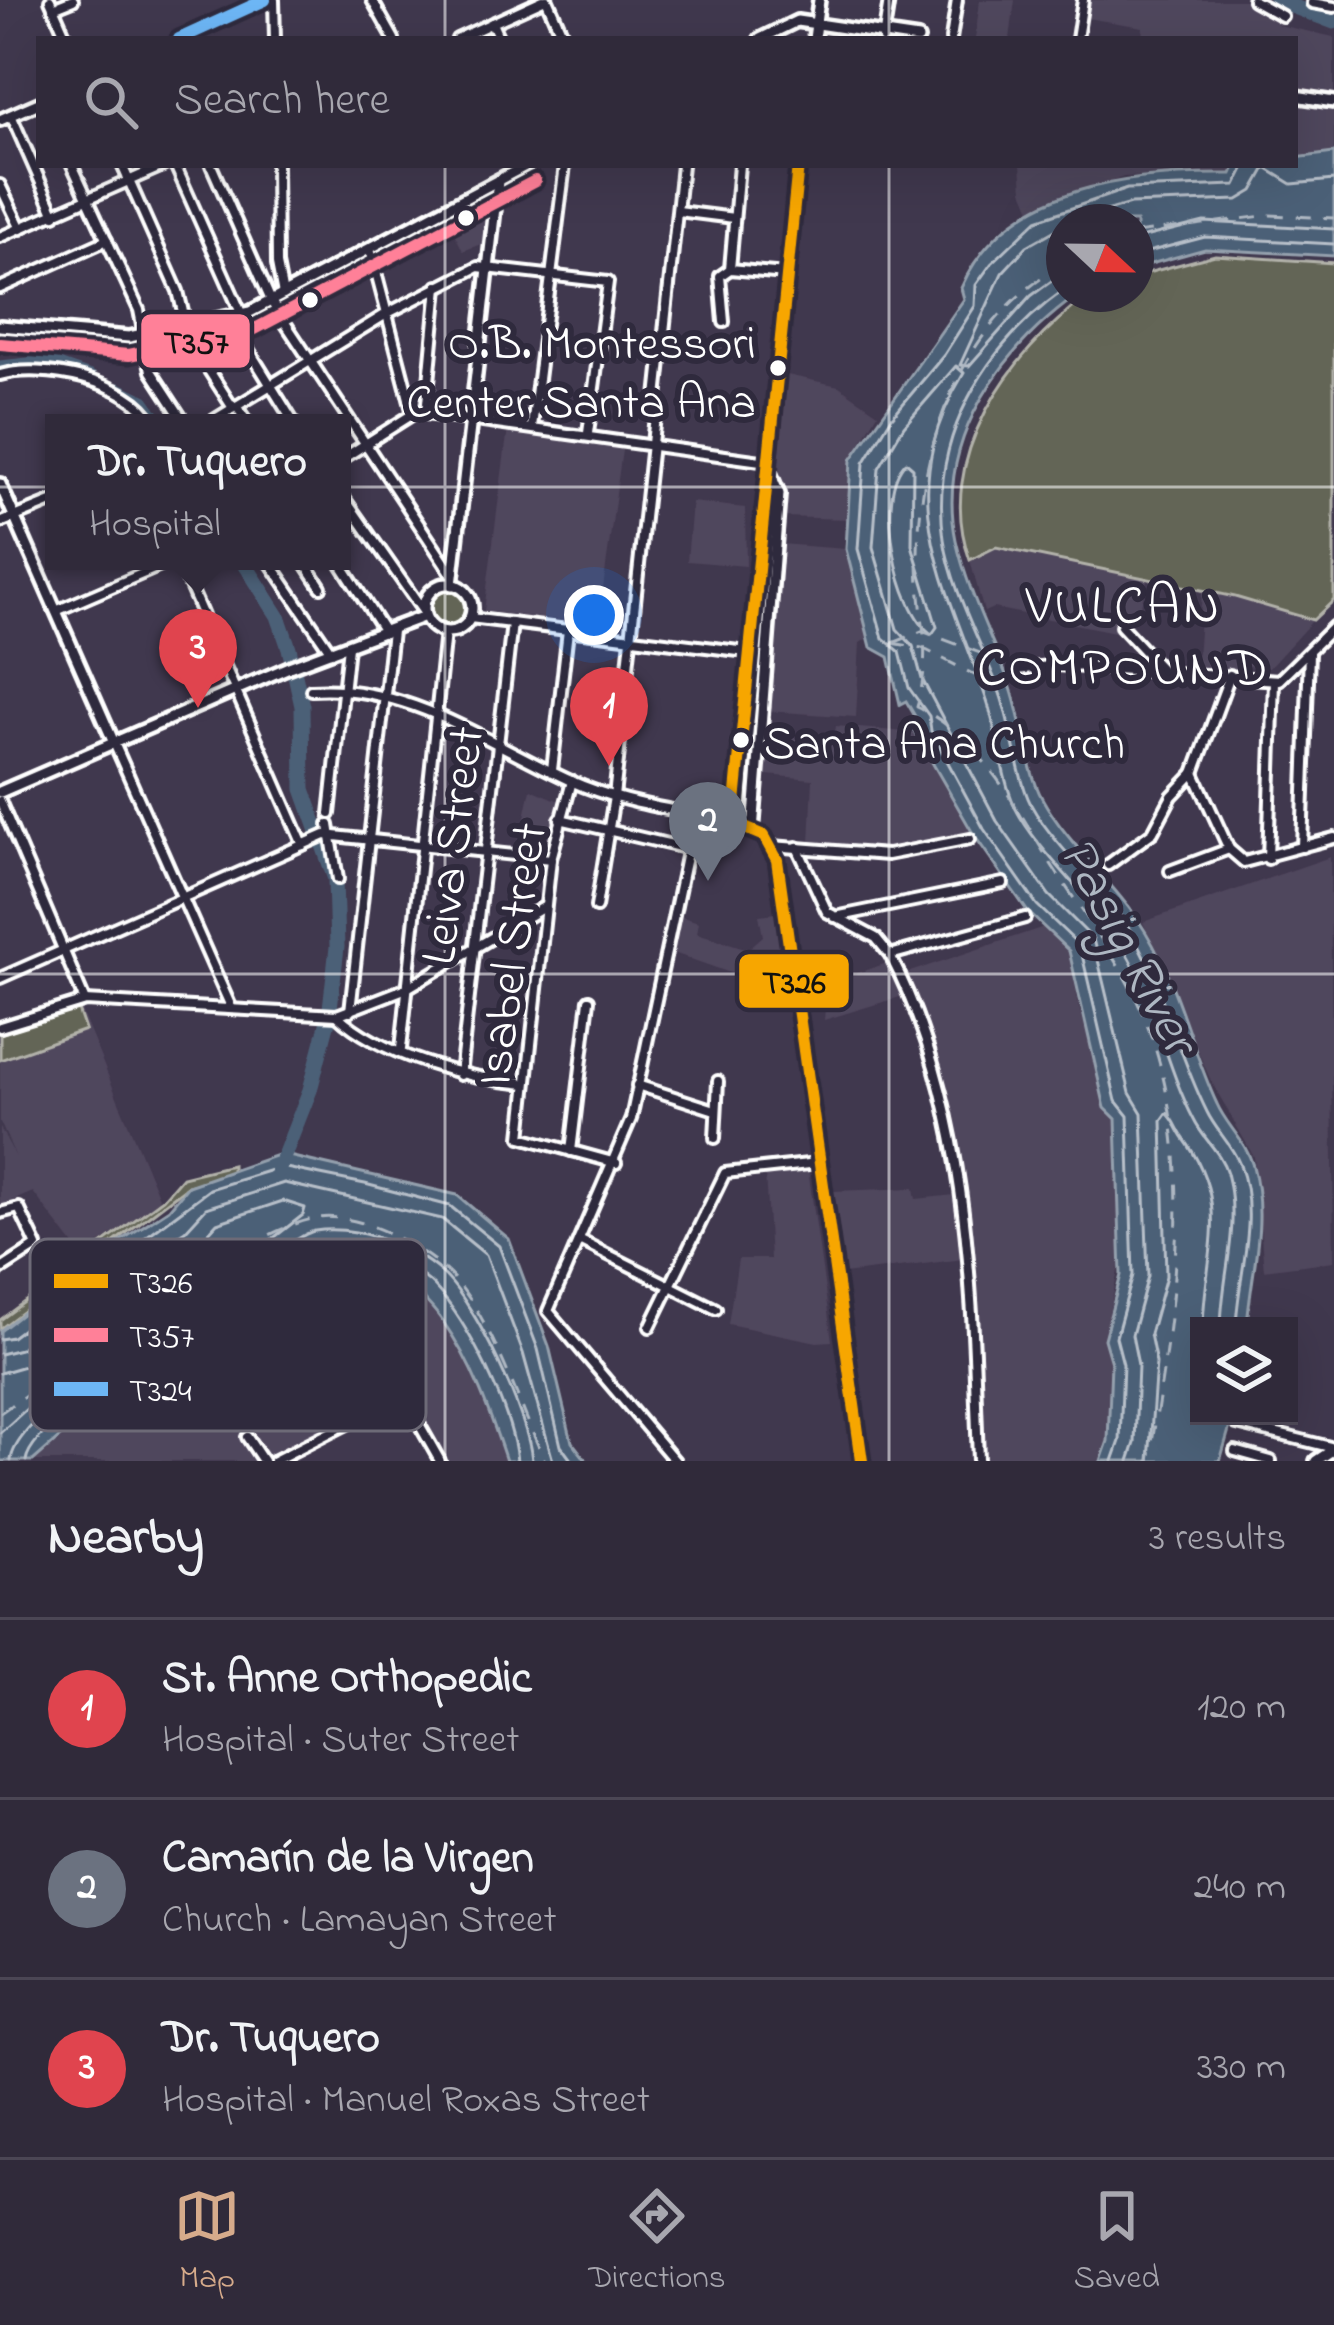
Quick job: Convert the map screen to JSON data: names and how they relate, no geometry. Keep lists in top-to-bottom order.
{
  "streets": {
    "street": ["Leiva Street", "Isabel Street"]
  },
  "districts": ["VULCAN COMPOUND"],
  "water": ["Pasig River"],
  "places": ["O.B. Montessori Center Santa Ana", "Santa Ana Church"],
  "lines": ["transit line T324", "transit line T326", "transit line T357"],
  "legend": ["T326", "T357", "T324"],
  "north": "right",
  "page": {
    "search": "Search here",
    "popup": ["Dr. Tuquero", "Hospital"],
    "pins": ["3", "1", "2"],
    "heading": ["Nearby", "3 results"],
    "list": [
      {
        "mark": "1",
        "name": "St. Anne Orthopedic",
        "note": "Hospital · Suter Street",
        "value": "120 m"
      },
      {
        "mark": "2",
        "name": "Camarín de la Virgen",
        "note": "Church · Lamayan Street",
        "value": "240 m"
      },
      {
        "mark": "3",
        "name": "Dr. Tuquero",
        "note": "Hospital · Manuel Roxas Street",
        "value": "330 m"
      }
    ],
    "nav": ["Map", "Directions", "Saved"]
  }
}
